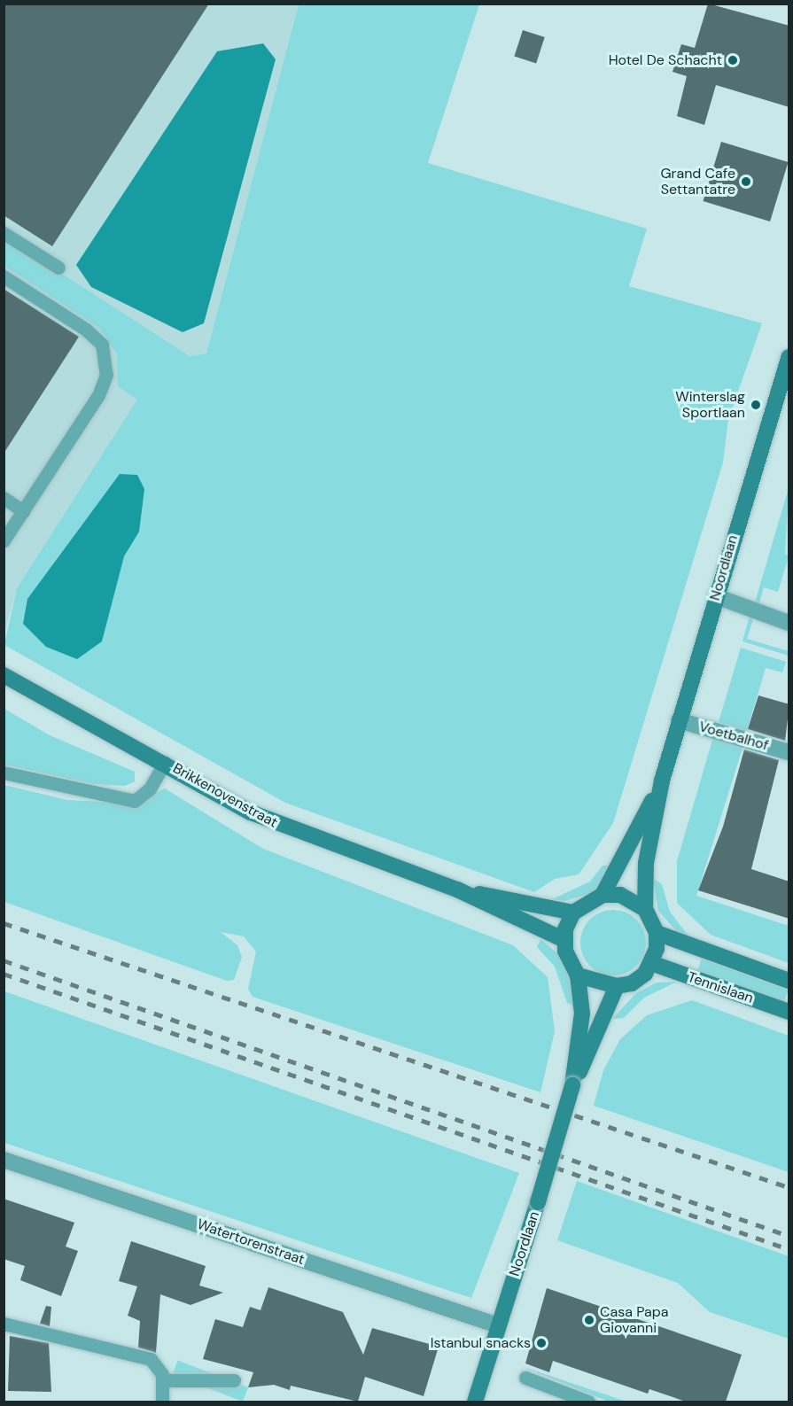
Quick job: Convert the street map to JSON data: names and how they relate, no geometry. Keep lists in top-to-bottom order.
{
  "streets": {
    "street": [
      "Noordlaan",
      "Voetbalhof",
      "Brikkenovenstraat",
      "Tennislaan",
      "Watertorenstraat"
    ]
  },
  "crossings": [
    ["Noordlaan", "Voetbalhof"],
    ["Noordlaan", "Brikkenovenstraat"],
    ["Noordlaan", "Tennislaan"],
    ["Noordlaan", "Watertorenstraat"],
    ["Brikkenovenstraat", "Tennislaan"]
  ],
  "places": [
    "Hotel De Schacht",
    "Grand Cafe Settantatre",
    "Winterslag Sportlaan",
    "Casa Papa Giovanni",
    "Istanbul snacks"
  ]
}
